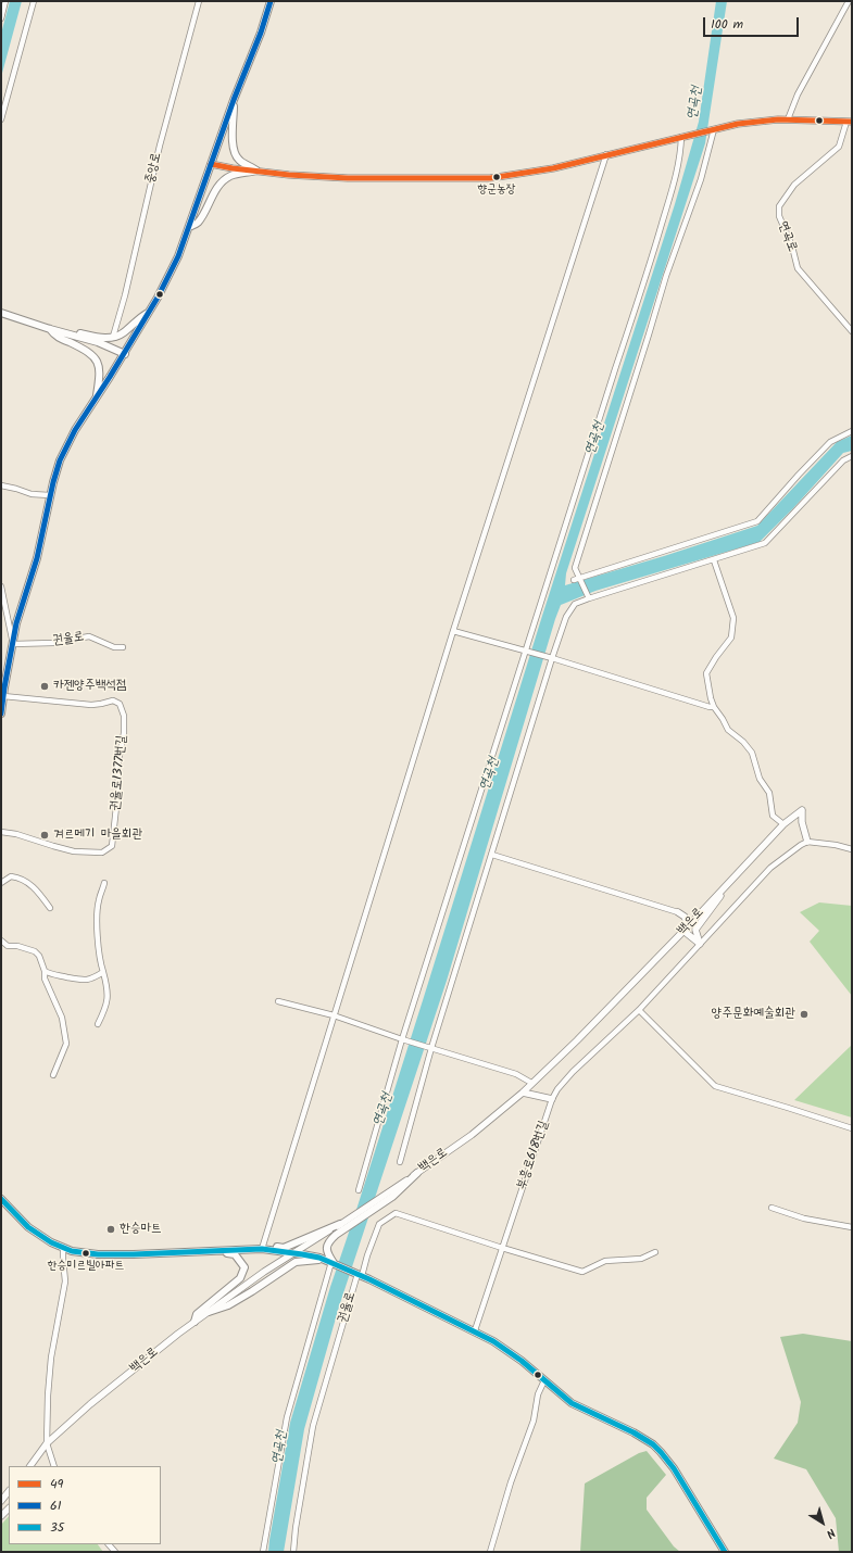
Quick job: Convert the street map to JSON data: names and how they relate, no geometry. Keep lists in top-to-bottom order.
{
  "streets": {
    "main road": ["권율로"],
    "street": [
      "중앙로",
      "연곡로",
      "권율로1377번길",
      "백은로",
      "부흥로618번길"
    ]
  },
  "crossings": [
    ["권율로", "부흥로618번길"],
    ["백은로", "부흥로618번길"]
  ],
  "water": ["연곡천"],
  "places": [
    "향군농장",
    "카젠양주백석점",
    "겨르메기 마을회관",
    "양주문화예술회관",
    "한승마트",
    "한승미르빌아파트"
  ],
  "lines": ["transit line 61", "transit line 49", "transit line 35"],
  "legend": ["49", "61", "35"],
  "scale_bar": "100 m",
  "north": "bottom right"
}
